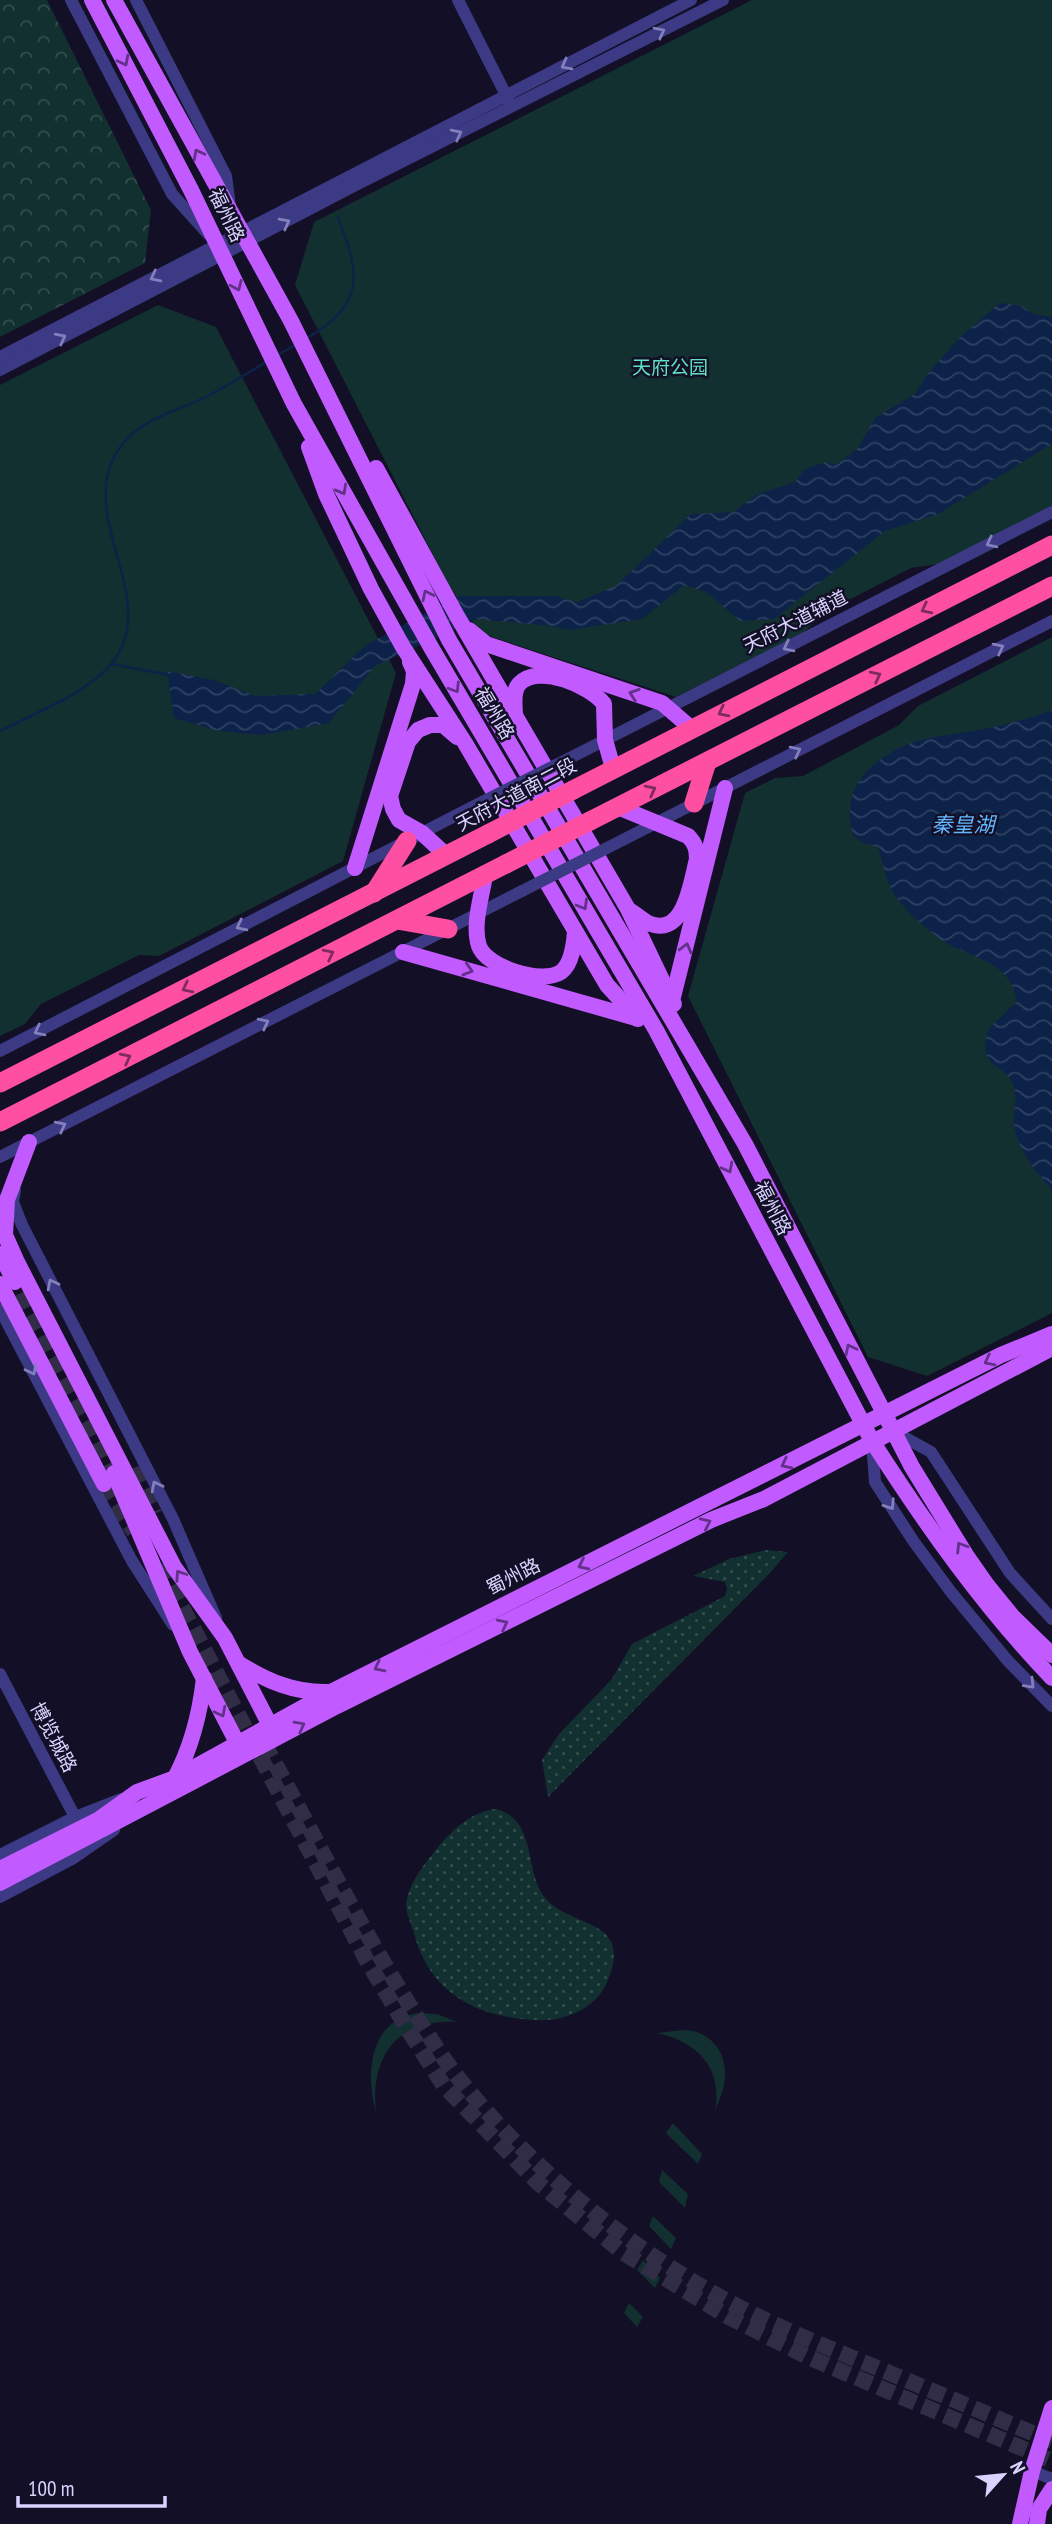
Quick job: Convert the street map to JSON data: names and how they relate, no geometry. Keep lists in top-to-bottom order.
{
  "streets": {
    "highway": ["天府大道南二段"],
    "main road": ["福州路", "蜀州路"],
    "street": ["天府大道辅道", "博览城路"]
  },
  "crossings": [
    ["福州路", "蜀州路"]
  ],
  "water": ["秦皇湖"],
  "parks": ["天府公园"],
  "scale_bar": "100 m",
  "north": "top right"
}
